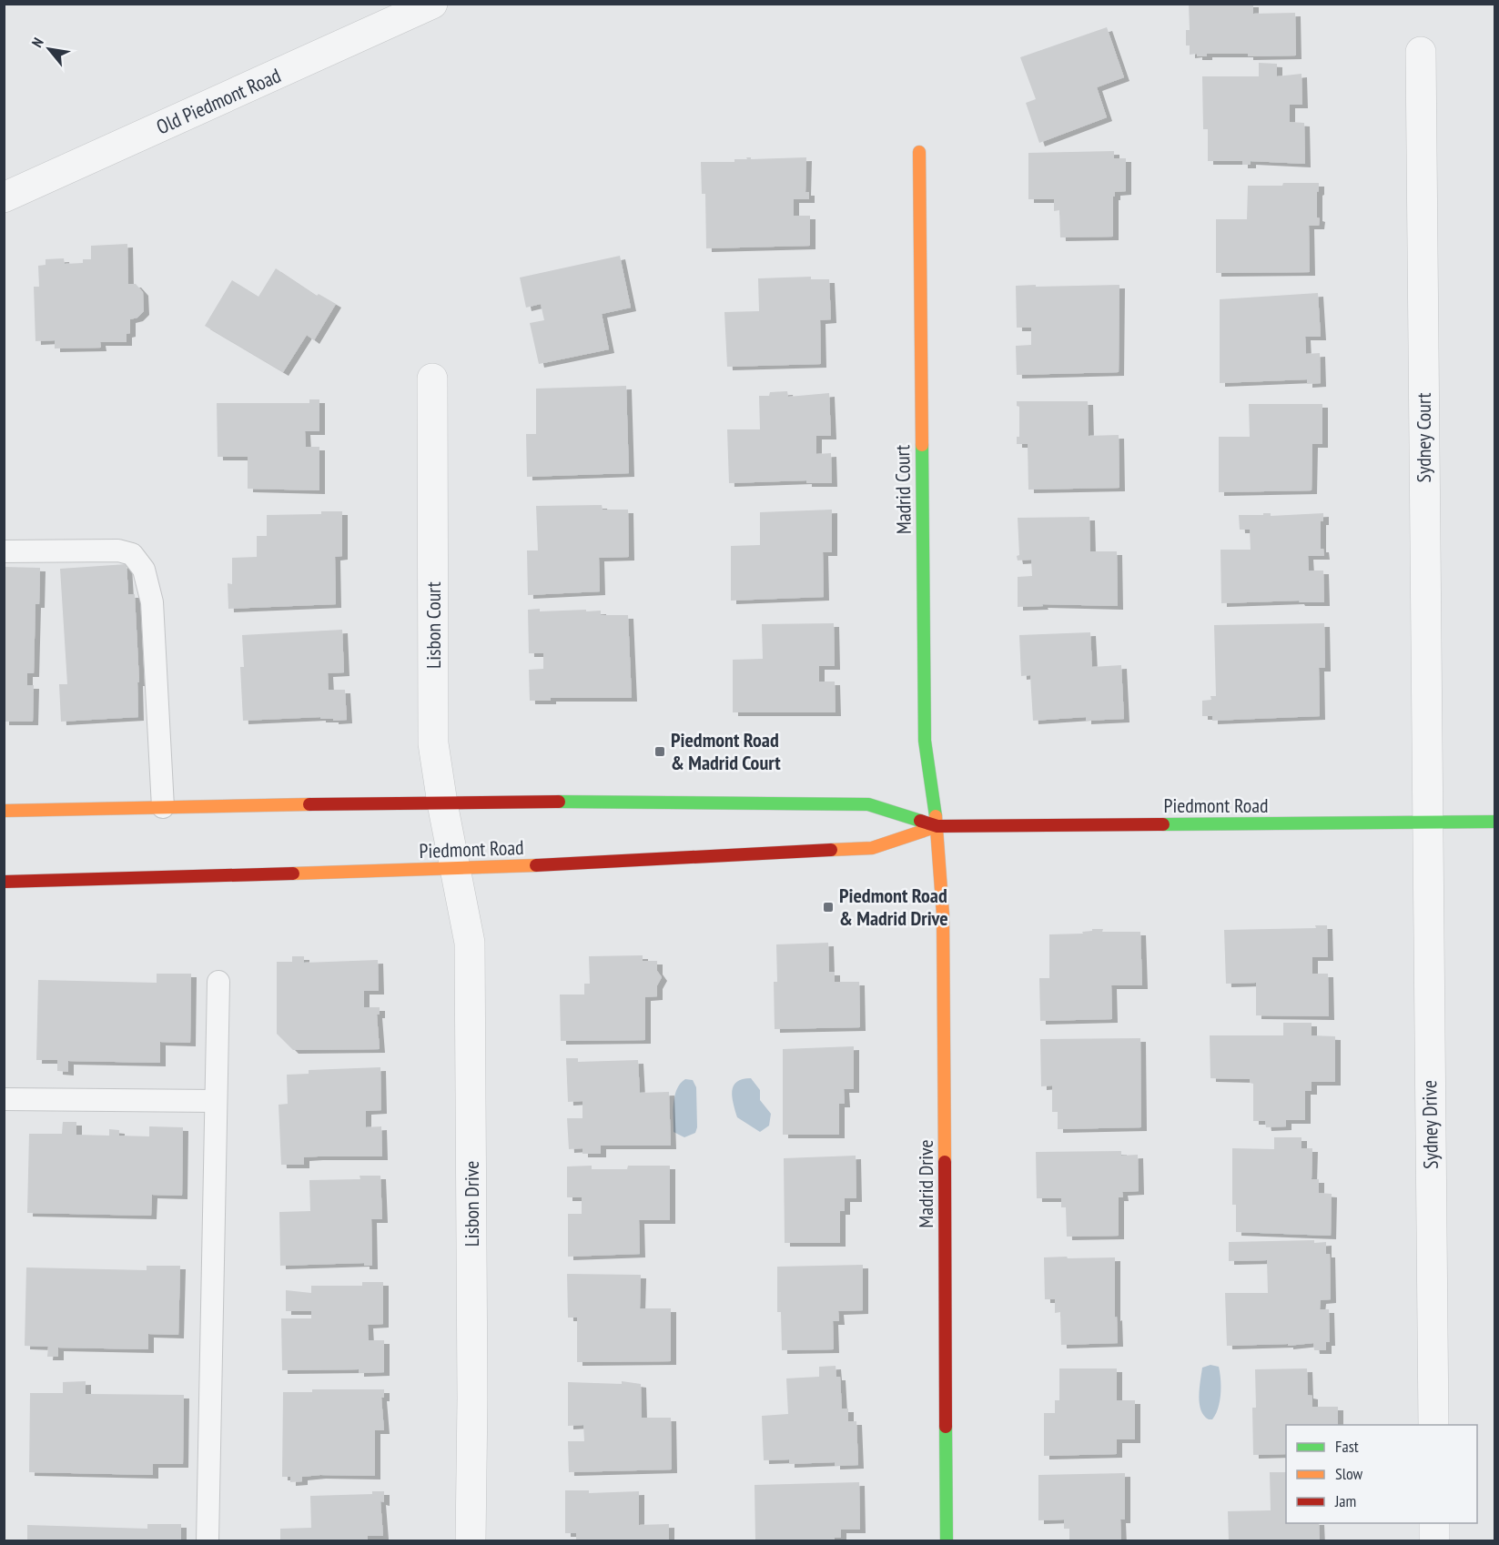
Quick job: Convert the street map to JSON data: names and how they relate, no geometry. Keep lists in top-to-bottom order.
{
  "streets": {
    "main road": ["Madrid Court", "Piedmont Road", "Madrid Drive"],
    "street": [
      "Old Piedmont Road",
      "Sydney Court",
      "Lisbon Court",
      "Sydney Drive",
      "Lisbon Drive"
    ]
  },
  "crossings": [
    ["Sydney Court", "Piedmont Road"],
    ["Sydney Court", "Sydney Drive"],
    ["Madrid Court", "Piedmont Road"],
    ["Madrid Court", "Madrid Drive"],
    ["Lisbon Court", "Piedmont Road"],
    ["Lisbon Court", "Lisbon Drive"],
    ["Piedmont Road", "Sydney Drive"],
    ["Piedmont Road", "Madrid Drive"],
    ["Piedmont Road", "Lisbon Drive"]
  ],
  "places": {
    "transit": ["Piedmont Road & Madrid Court", "Piedmont Road & Madrid Drive"]
  },
  "legend": ["Fast", "Slow", "Jam"],
  "north": "top left"
}
